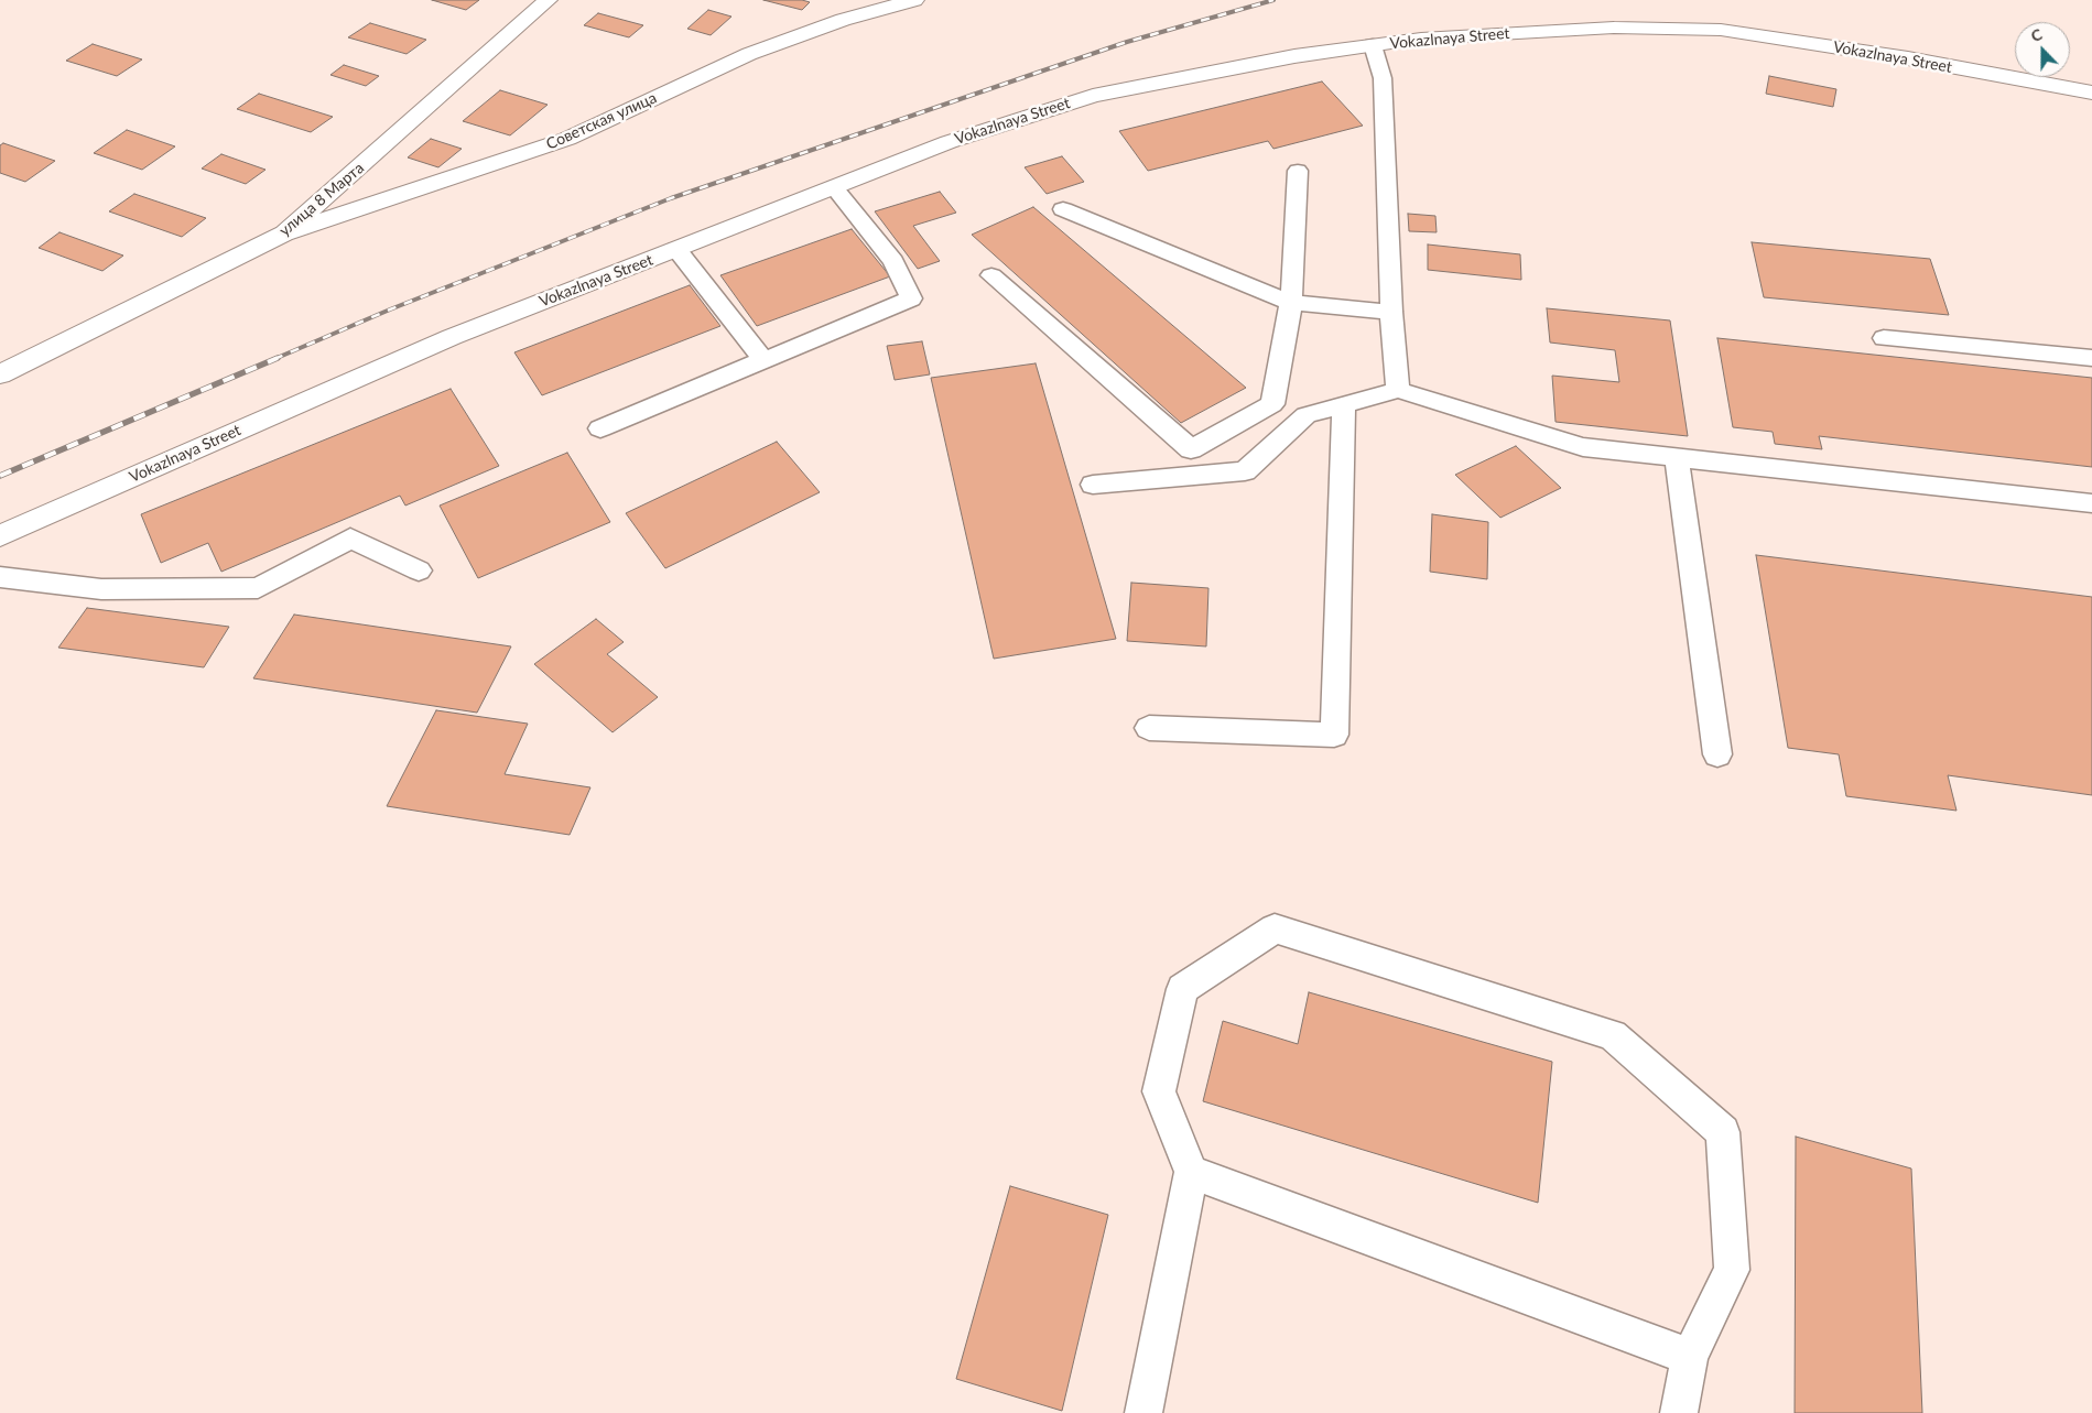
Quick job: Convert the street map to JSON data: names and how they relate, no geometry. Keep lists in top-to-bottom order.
{
  "streets": {
    "street": ["Vokazlnaya Street", "Советская улица", "улица 8 Марта"]
  },
  "crossings": [
    ["Советская улица", "улица 8 Марта"]
  ],
  "north": "top"
}
